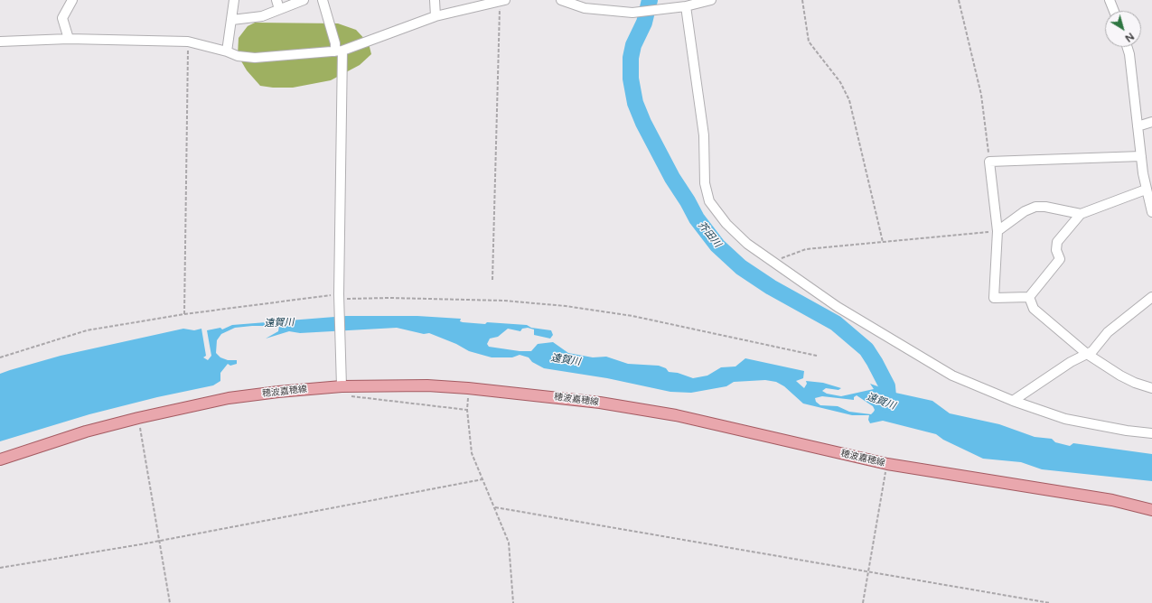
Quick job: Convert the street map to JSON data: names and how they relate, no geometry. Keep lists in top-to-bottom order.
{
  "streets": {
    "main road": ["穂波嘉穂線"]
  },
  "water": ["芥田川", "遠賀川"],
  "north": "bottom right"
}
